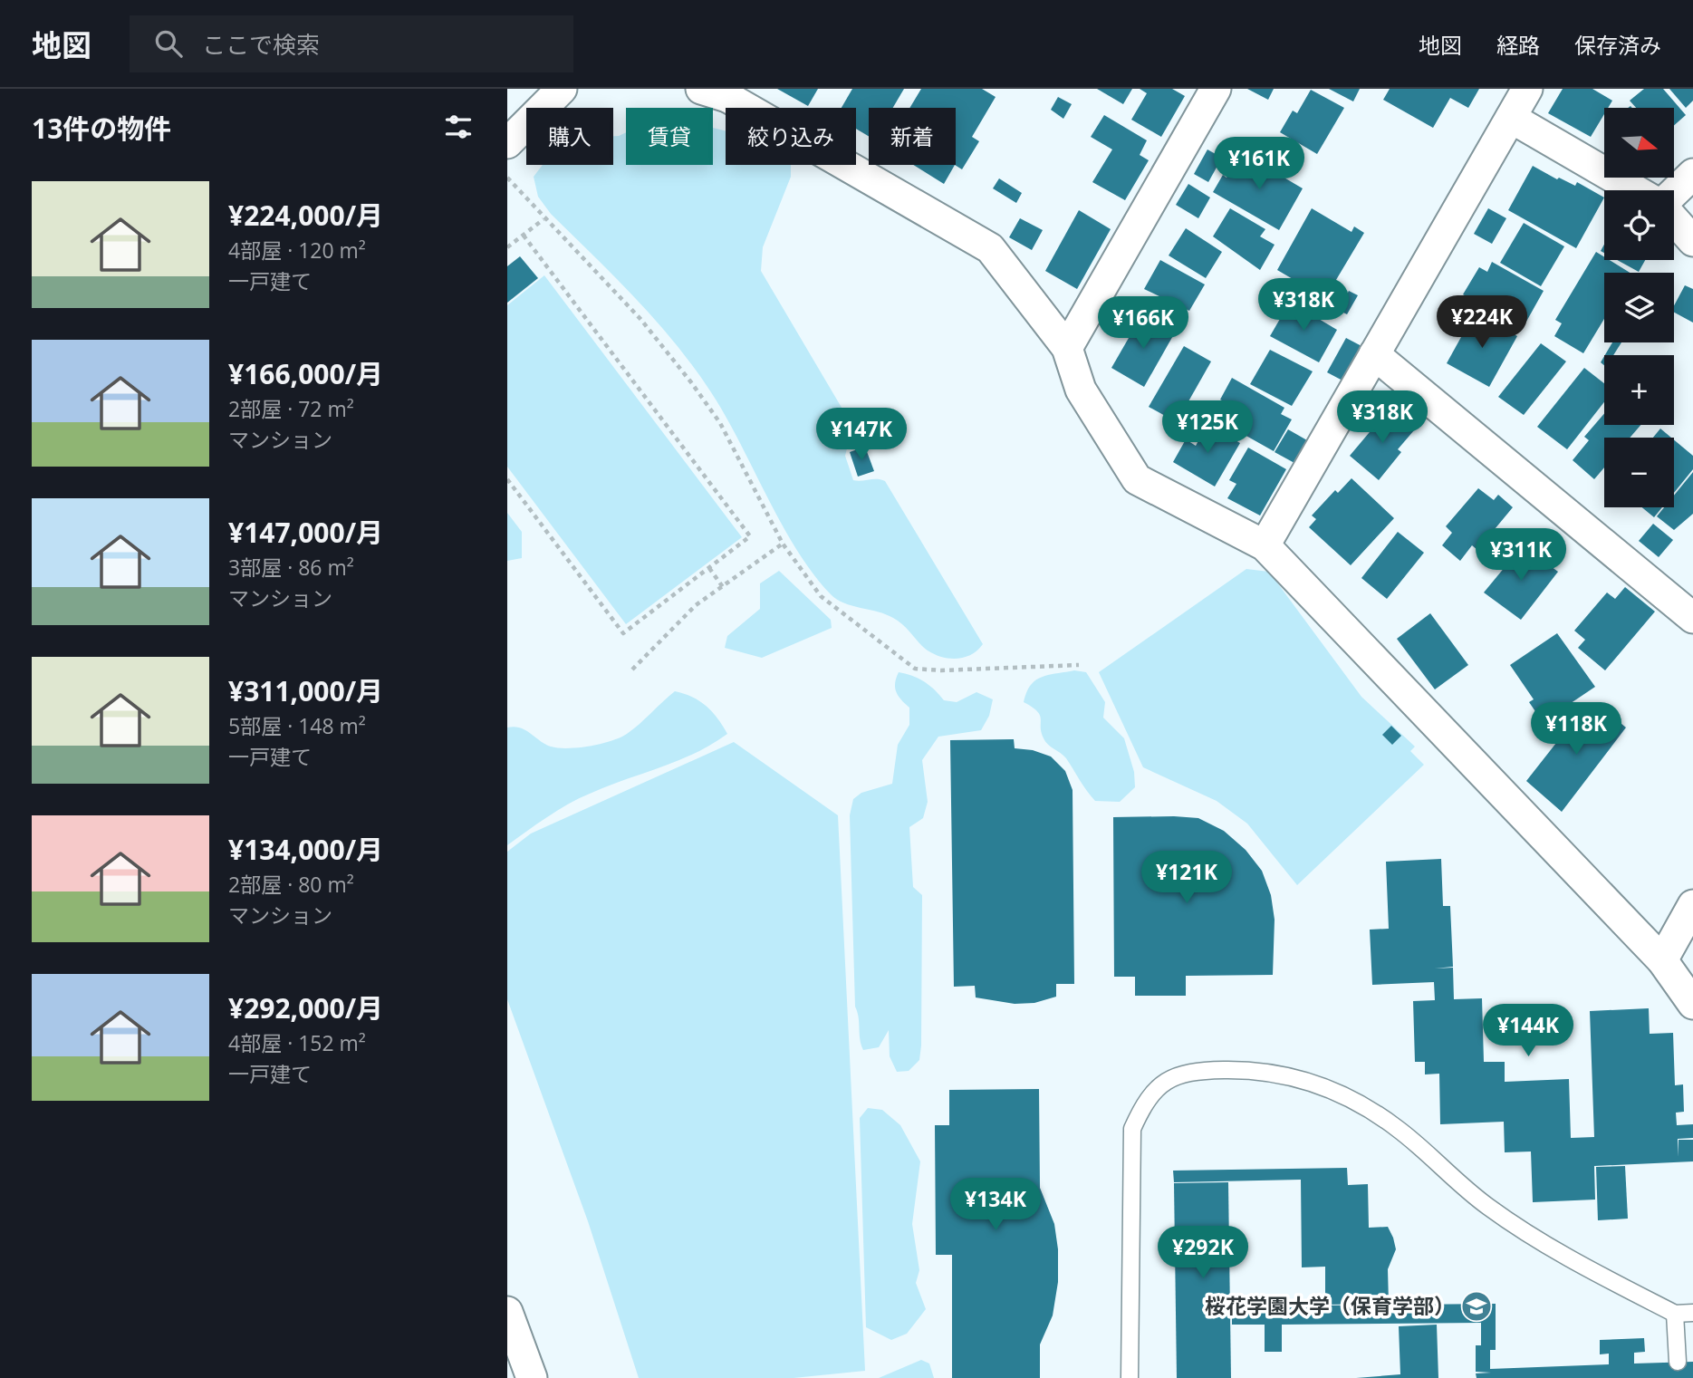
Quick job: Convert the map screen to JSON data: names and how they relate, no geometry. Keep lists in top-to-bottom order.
{
  "places": {
    "school or university": ["桜花学園大学（保育学部）"]
  },
  "north": "right",
  "page": {
    "header": "地図",
    "search": "ここで検索",
    "nav": ["地図", "経路", "保存済み"],
    "heading": "13件の物件",
    "map_buttons": ["+", "−"],
    "chip": [
      "購入",
      "賃貸",
      "絞り込み",
      "新着"
    ],
    "price": [
      "¥161K",
      "¥318K",
      "¥224K",
      "¥166K",
      "¥318K",
      "¥125K",
      "¥147K",
      "¥311K",
      "¥118K",
      "¥121K",
      "¥144K",
      "¥134K",
      "¥292K"
    ],
    "list": [
      {
        "name": "¥224,000/月",
        "note": "4部屋 · 120 m² · 一戸建て"
      },
      {
        "name": "¥166,000/月",
        "note": "2部屋 · 72 m² · マンション"
      },
      {
        "name": "¥147,000/月",
        "note": "3部屋 · 86 m² · マンション"
      },
      {
        "name": "¥311,000/月",
        "note": "5部屋 · 148 m² · 一戸建て"
      },
      {
        "name": "¥134,000/月",
        "note": "2部屋 · 80 m² · マンション"
      },
      {
        "name": "¥292,000/月",
        "note": "4部屋 · 152 m² · 一戸建て"
      }
    ]
  }
}
